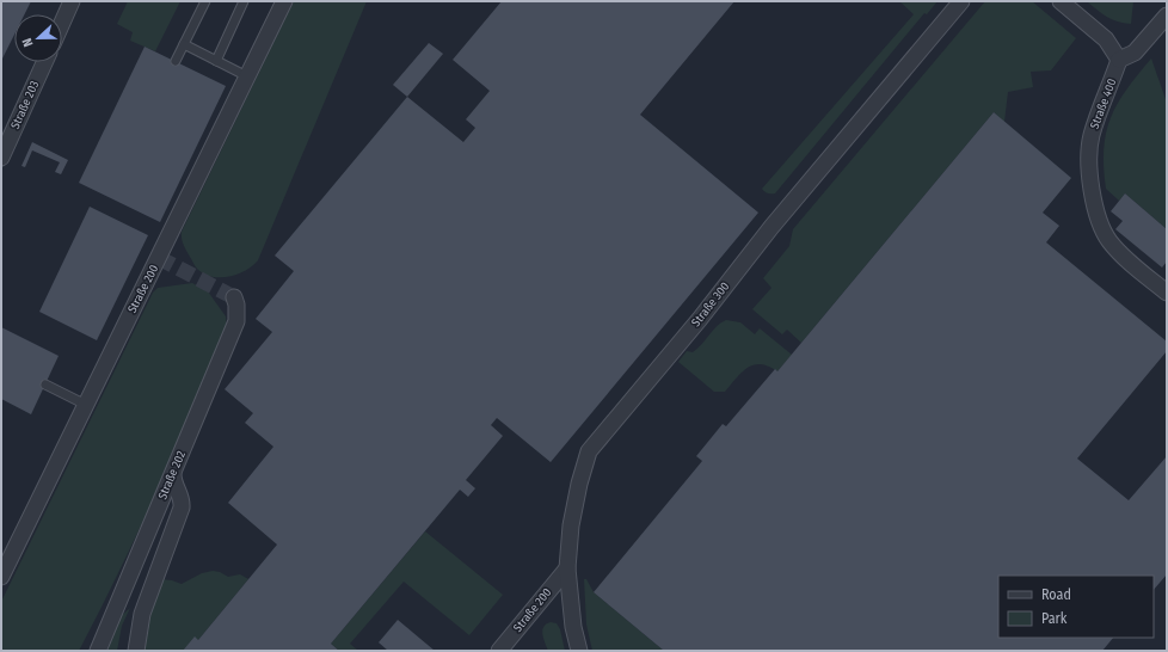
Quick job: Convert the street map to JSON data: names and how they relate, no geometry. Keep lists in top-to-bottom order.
{
  "streets": {
    "street": [
      "Straße 400",
      "Straße 203",
      "Straße 200",
      "Straße 300",
      "Straße 202"
    ]
  },
  "crossings": [
    ["Straße 200", "Straße 300"]
  ],
  "legend": ["Road", "Park"],
  "north": "left"
}
